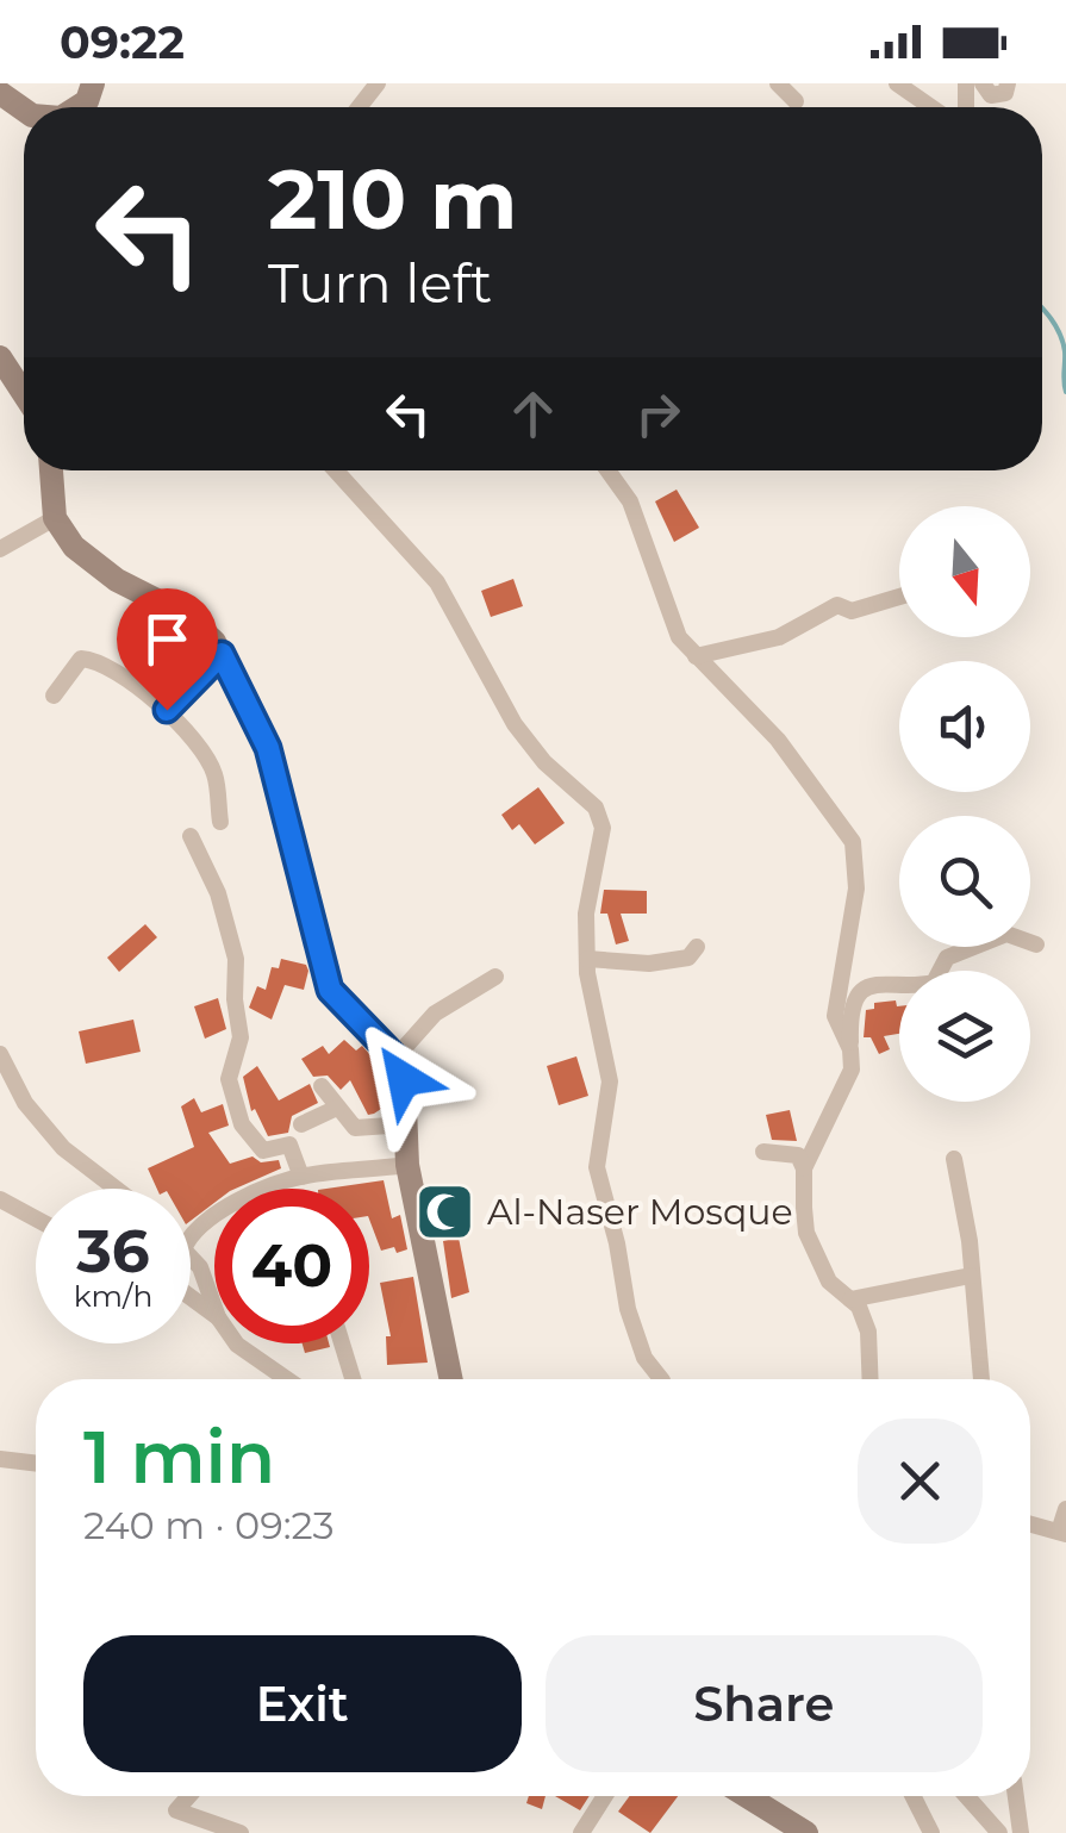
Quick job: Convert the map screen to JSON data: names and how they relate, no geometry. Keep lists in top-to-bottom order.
{
  "places": {
    "mosque": ["Al-Naser Mosque"]
  },
  "north": "bottom",
  "page": {
    "status": "09:22",
    "turn": ["210 m", "Turn left"],
    "speed": "36 km/h",
    "limit": "40",
    "heading": ["1 min", "240 m · 09:23"],
    "buttons": ["Exit", "Share"]
  }
}
